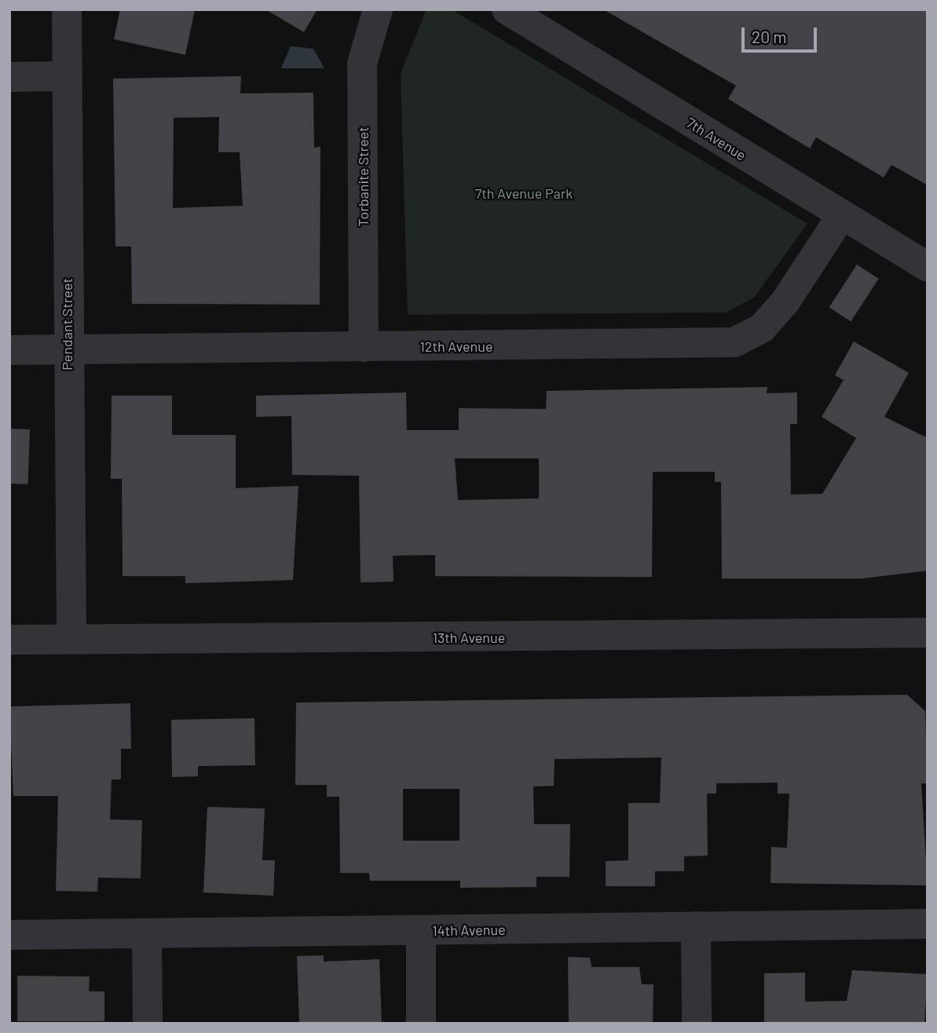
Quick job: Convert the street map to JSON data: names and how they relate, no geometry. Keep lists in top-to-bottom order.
{
  "streets": {
    "street": [
      "7th Avenue",
      "Torbanite Street",
      "Pendant Street",
      "12th Avenue",
      "13th Avenue",
      "14th Avenue"
    ]
  },
  "crossings": [
    ["7th Avenue", "12th Avenue"],
    ["Torbanite Street", "12th Avenue"],
    ["Pendant Street", "12th Avenue"],
    ["Pendant Street", "13th Avenue"]
  ],
  "parks": ["7th Avenue Park"],
  "scale_bar": "20 m"
}
